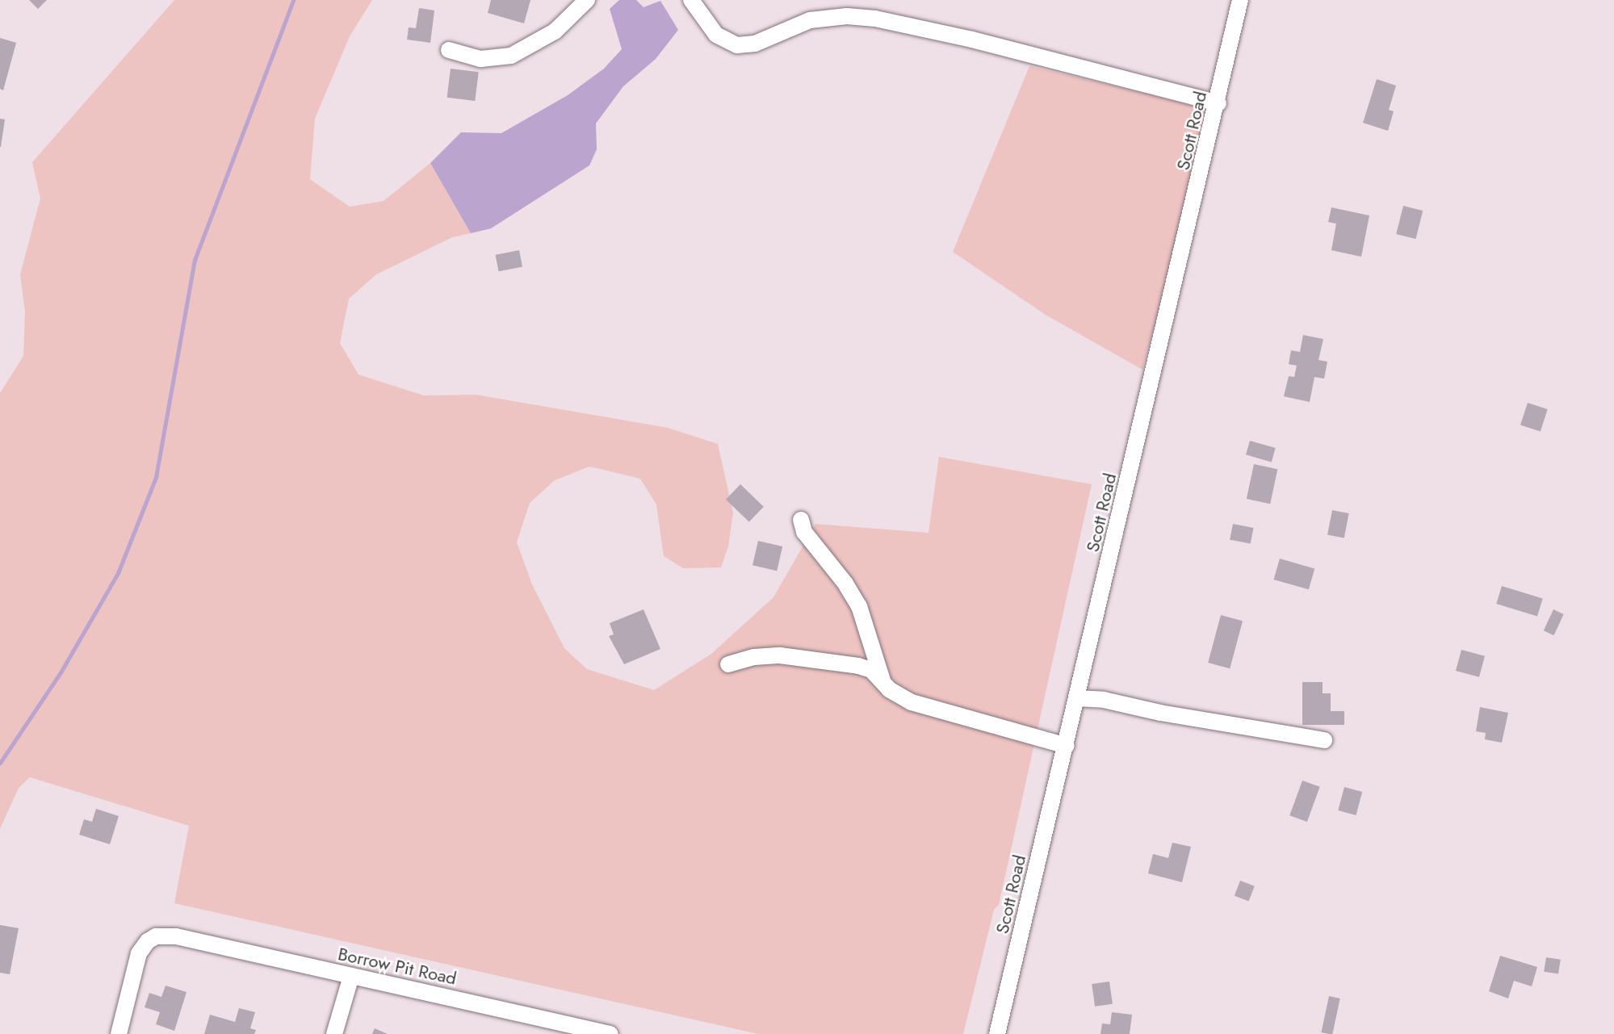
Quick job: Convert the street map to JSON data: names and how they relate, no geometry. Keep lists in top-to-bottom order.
{
  "streets": {
    "street": ["Scott Road", "Borrow Pit Road"]
  }
}
